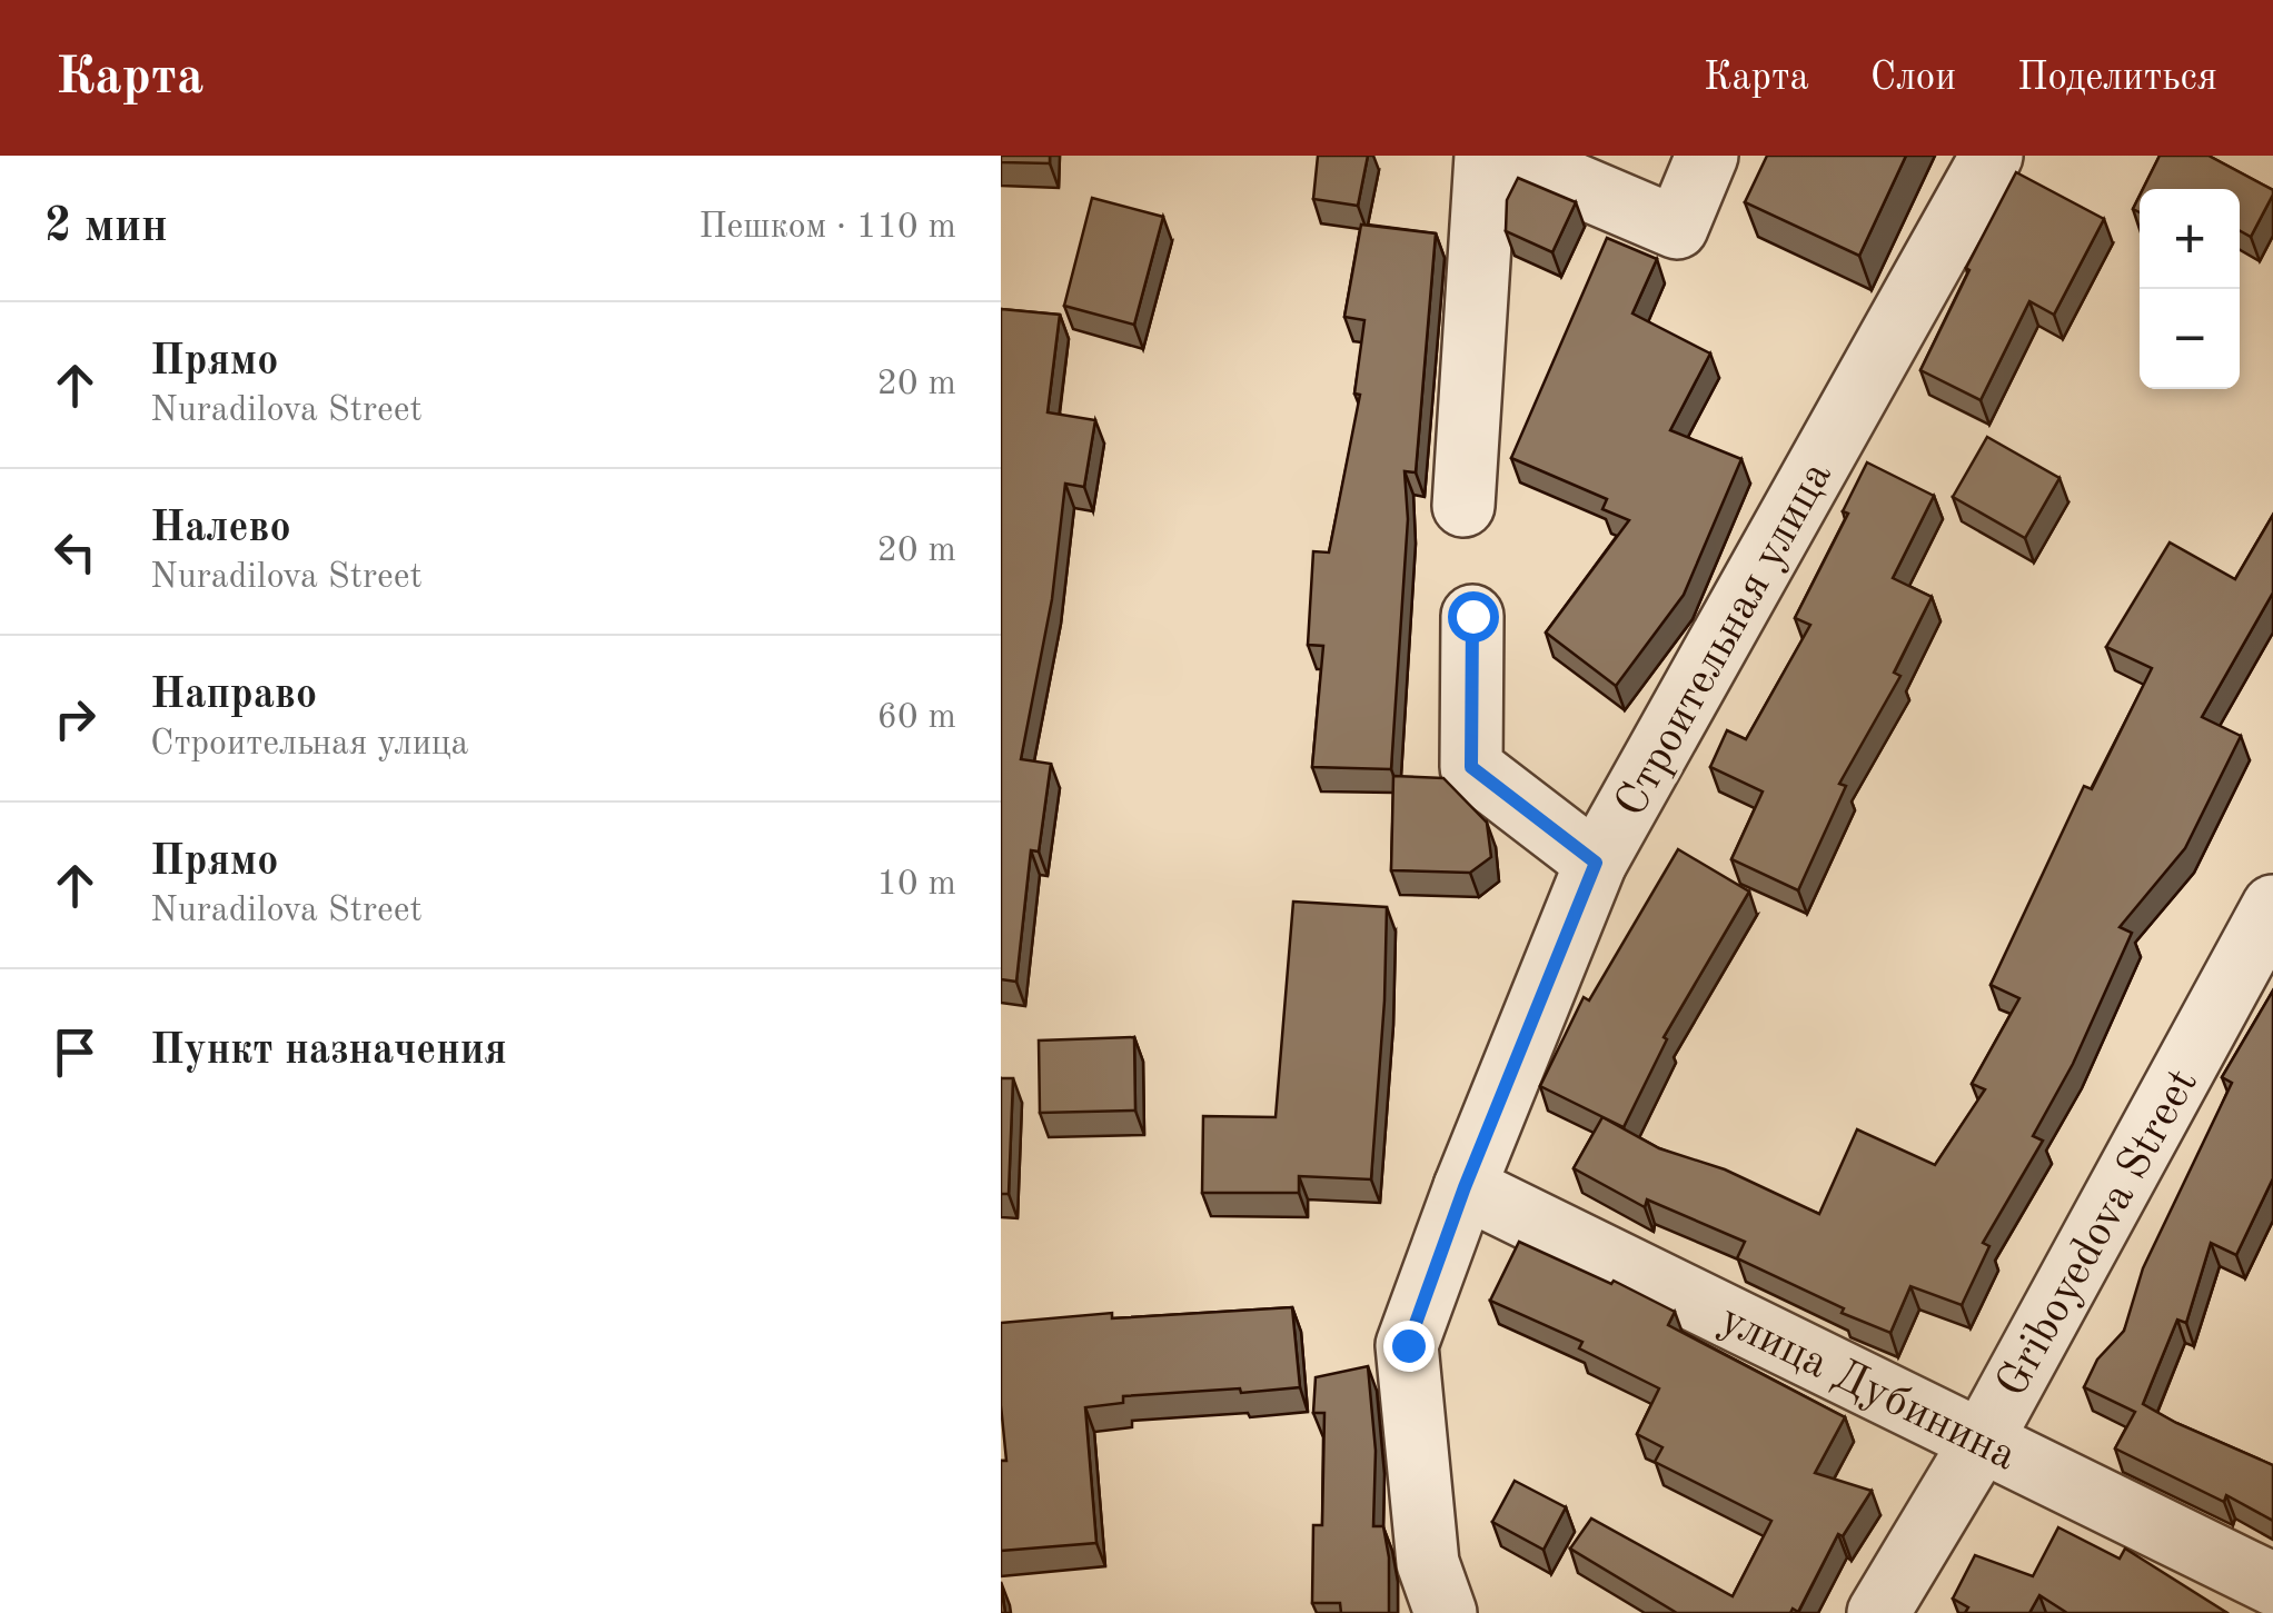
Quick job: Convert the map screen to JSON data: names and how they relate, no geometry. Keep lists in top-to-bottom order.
{
  "streets": {
    "street": ["Строительная улица", "Griboyedova Street", "улица Дубинина"]
  },
  "crossings": [
    ["Строительная улица", "улица Дубинина"],
    ["Griboyedova Street", "улица Дубинина"]
  ],
  "page": {
    "header": "Карта",
    "nav": ["Карта", "Слои", "Поделиться"],
    "heading": ["2 мин", "Пешком · 110 m"],
    "map_buttons": ["+", "−"],
    "list": [
      ["Прямо", "Nuradilova Street", "20 m"],
      ["Налево", "Nuradilova Street", "20 m"],
      ["Направо", "Строительная улица", "60 m"],
      ["Прямо", "Nuradilova Street", "10 m"],
      "Пункт назначения"
    ]
  }
}
